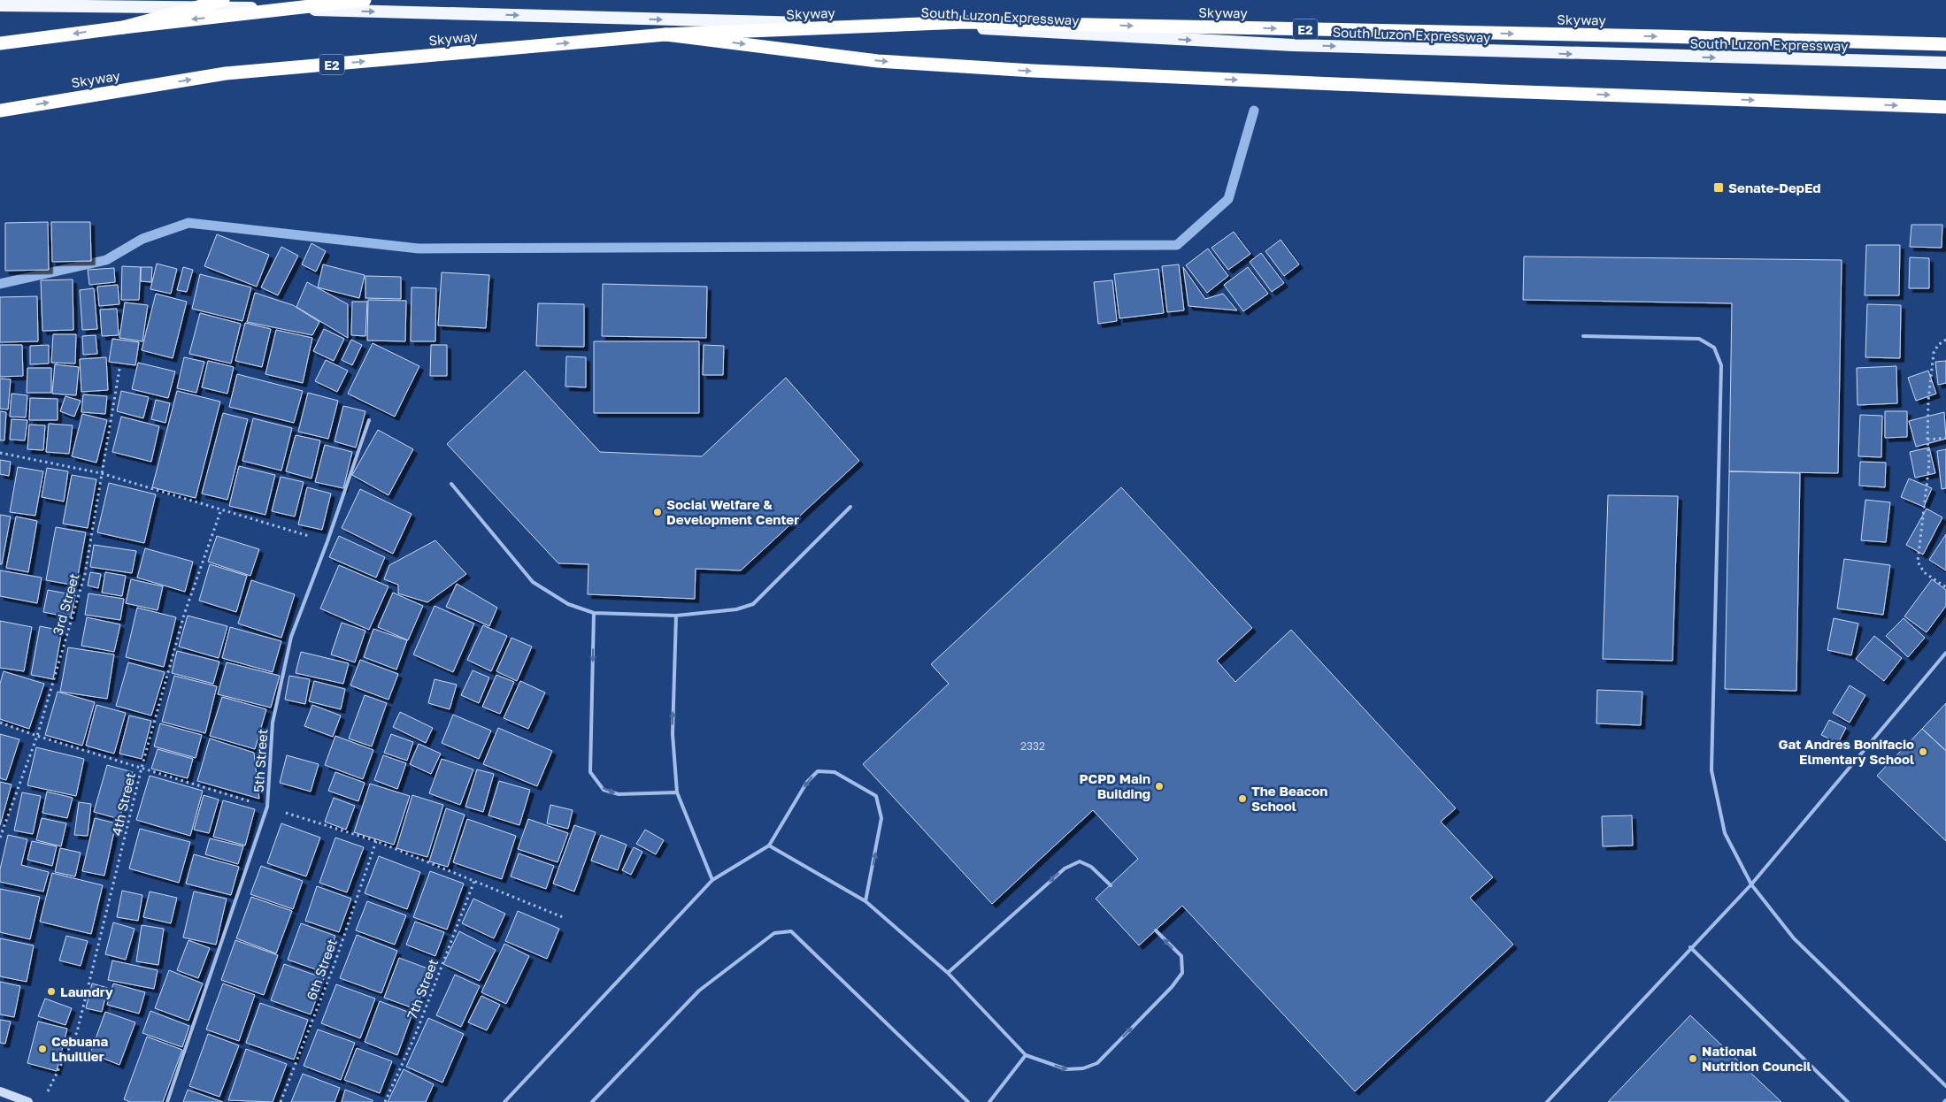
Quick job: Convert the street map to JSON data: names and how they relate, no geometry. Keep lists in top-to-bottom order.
{
  "streets": {
    "highway": ["Skyway", "South Luzon Expressway", "E2"],
    "lane": ["5th Street"],
    "path": [
      "3rd Street",
      "4th Street",
      "6th Street",
      "7th Street"
    ]
  },
  "places": {
    "transit": ["Senate-DepEd"],
    "other": [
      "Social Welfare & Development Center",
      "Gat Andres Bonifacio Elmentary School",
      "PCPD Main Building",
      "The Beacon School",
      "Laundry",
      "Cebuana Lhuillier",
      "National Nutrition Council"
    ]
  },
  "house_numbers": ["2332"]
}
